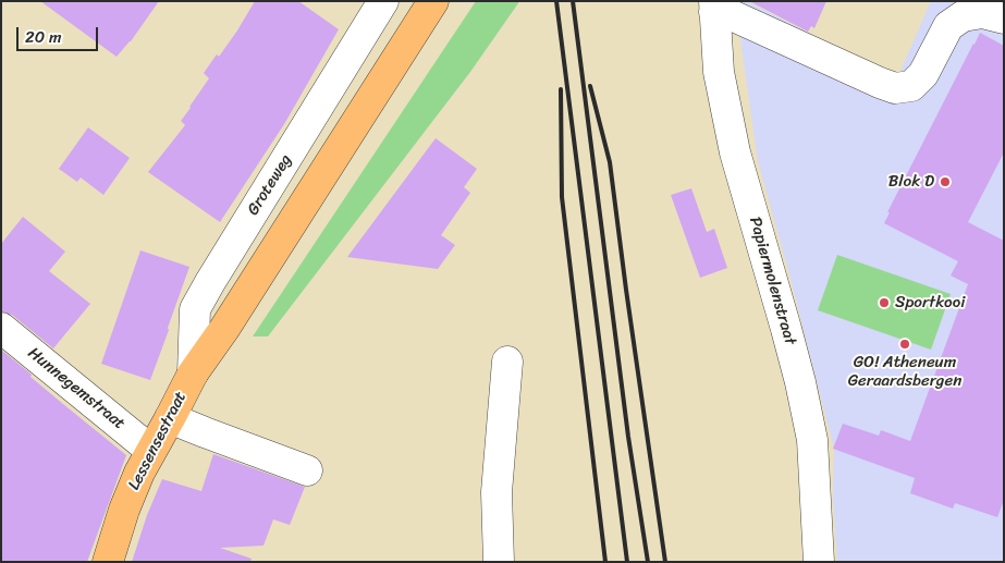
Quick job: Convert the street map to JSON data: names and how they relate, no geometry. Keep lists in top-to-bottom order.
{
  "streets": {
    "main road": ["Lessensestraat"],
    "street": ["Groteweg", "Papiermolenstraat", "Hunnegemstraat"]
  },
  "crossings": [
    ["Groteweg", "Lessensestraat"],
    ["Hunnegemstraat", "Lessensestraat"]
  ],
  "places": ["Blok D", "Sportkooi", "GO! Atheneum Geraardsbergen"],
  "scale_bar": "20 m"
}
